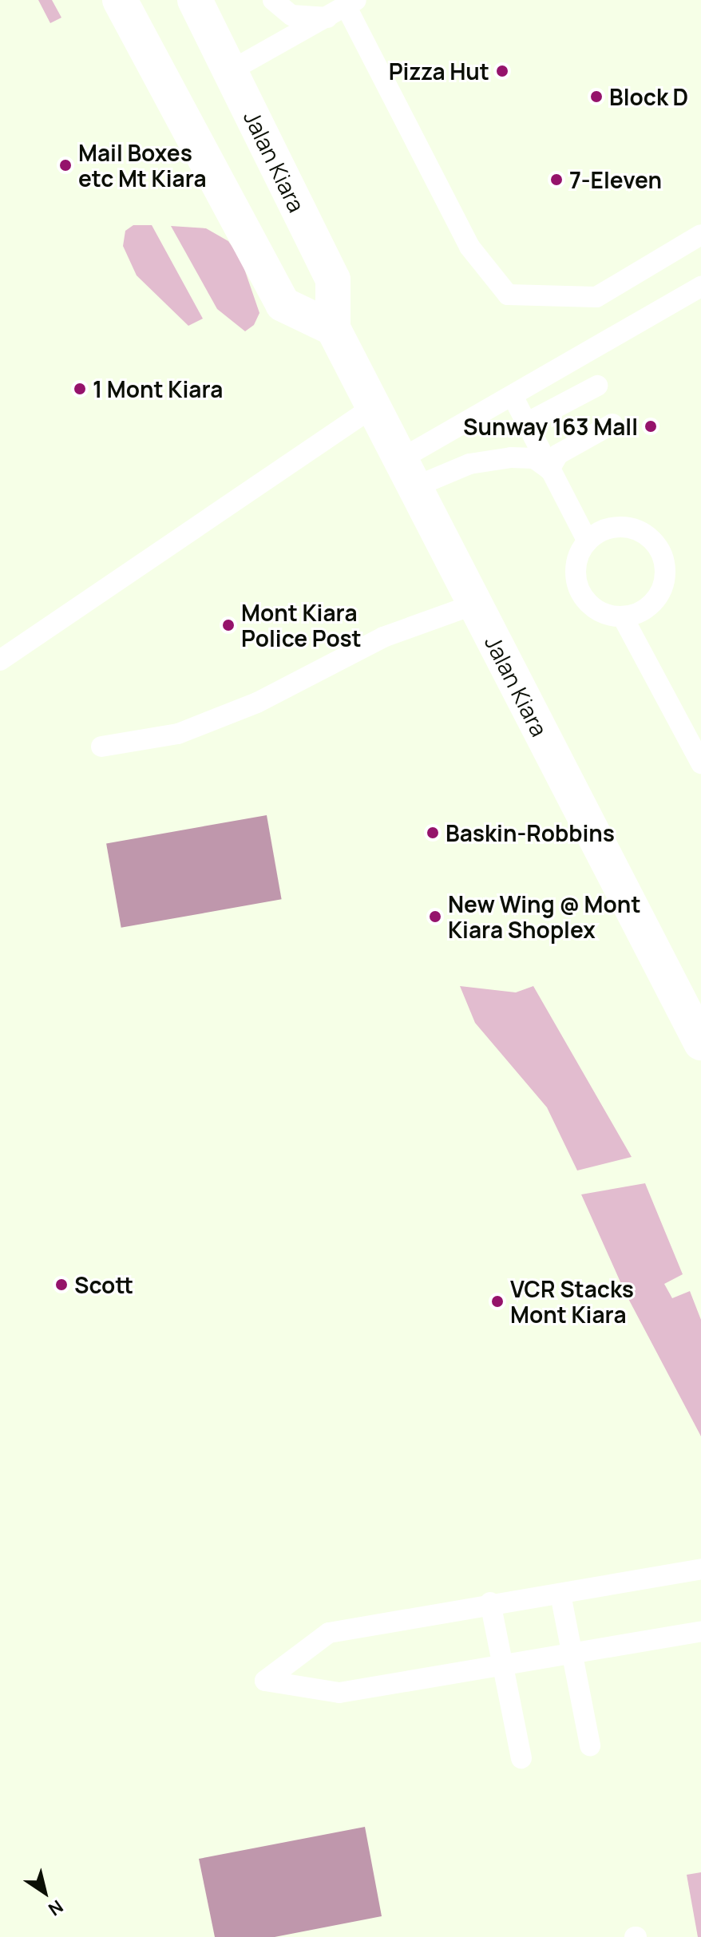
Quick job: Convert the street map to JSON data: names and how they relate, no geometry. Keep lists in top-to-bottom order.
{
  "streets": {
    "main road": ["Jalan Kiara"]
  },
  "places": [
    "Pizza Hut",
    "Block D",
    "Mail Boxes etc Mt Kiara",
    "7-Eleven",
    "1 Mont Kiara",
    "Sunway 163 Mall",
    "Mont Kiara Police Post",
    "Baskin-Robbins",
    "New Wing @ Mont Kiara Shoplex",
    "Scott",
    "VCR Stacks Mont Kiara"
  ],
  "north": "bottom right"
}
